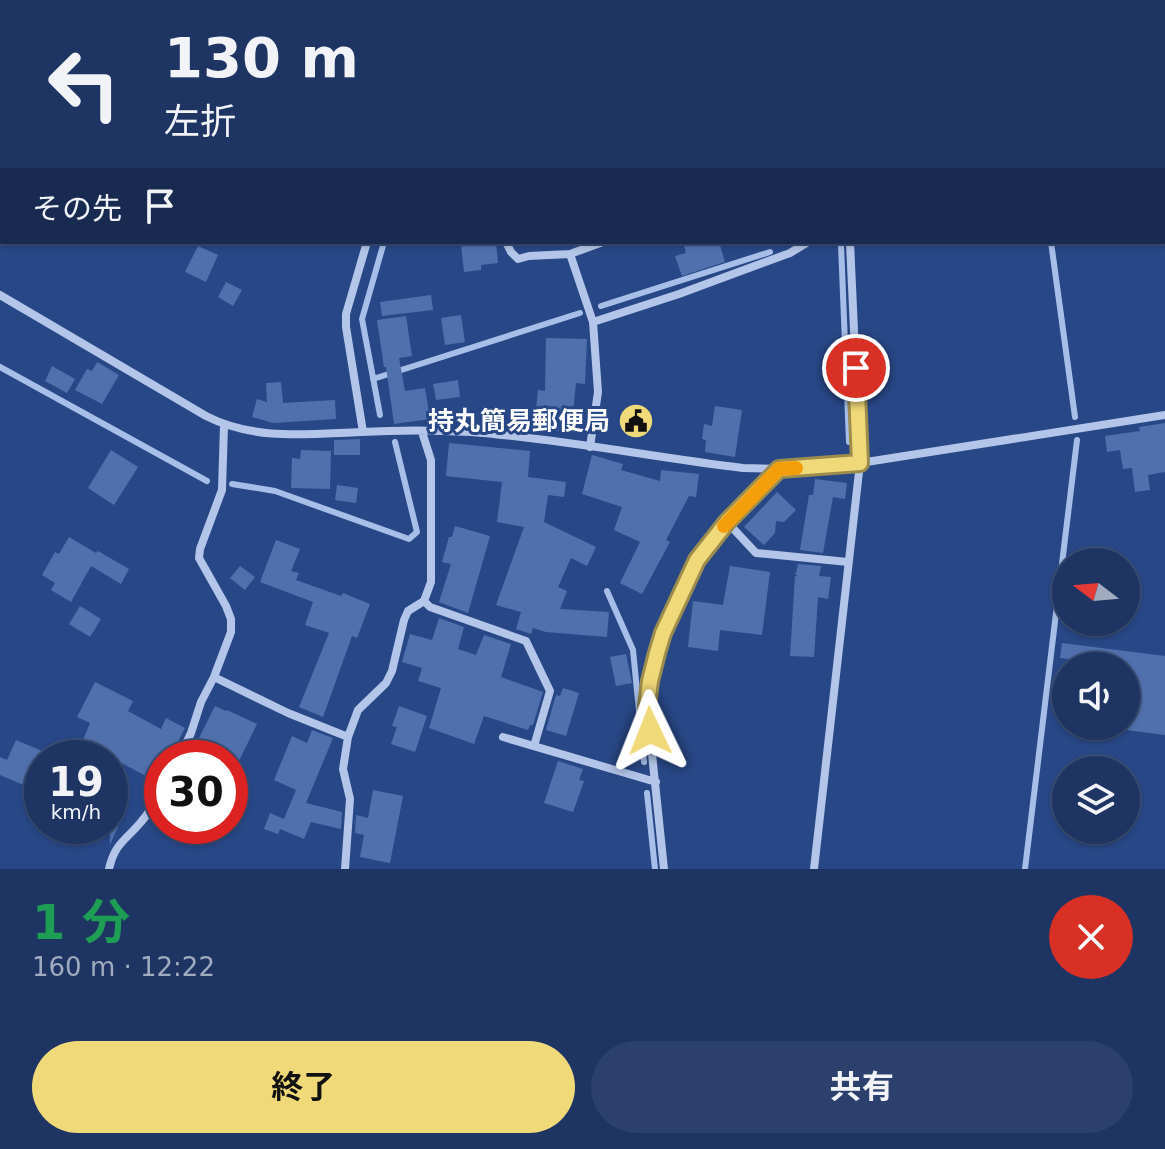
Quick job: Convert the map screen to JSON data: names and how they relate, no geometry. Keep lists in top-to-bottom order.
{
  "places": {
    "public building": ["持丸簡易郵便局"]
  },
  "north": "left",
  "page": {
    "turn": ["130 m", "左折"],
    "then": "その先",
    "speed": "19 km/h",
    "limit": "30",
    "heading": ["1 分", "160 m · 12:22"],
    "buttons": ["終了", "共有"]
  }
}
